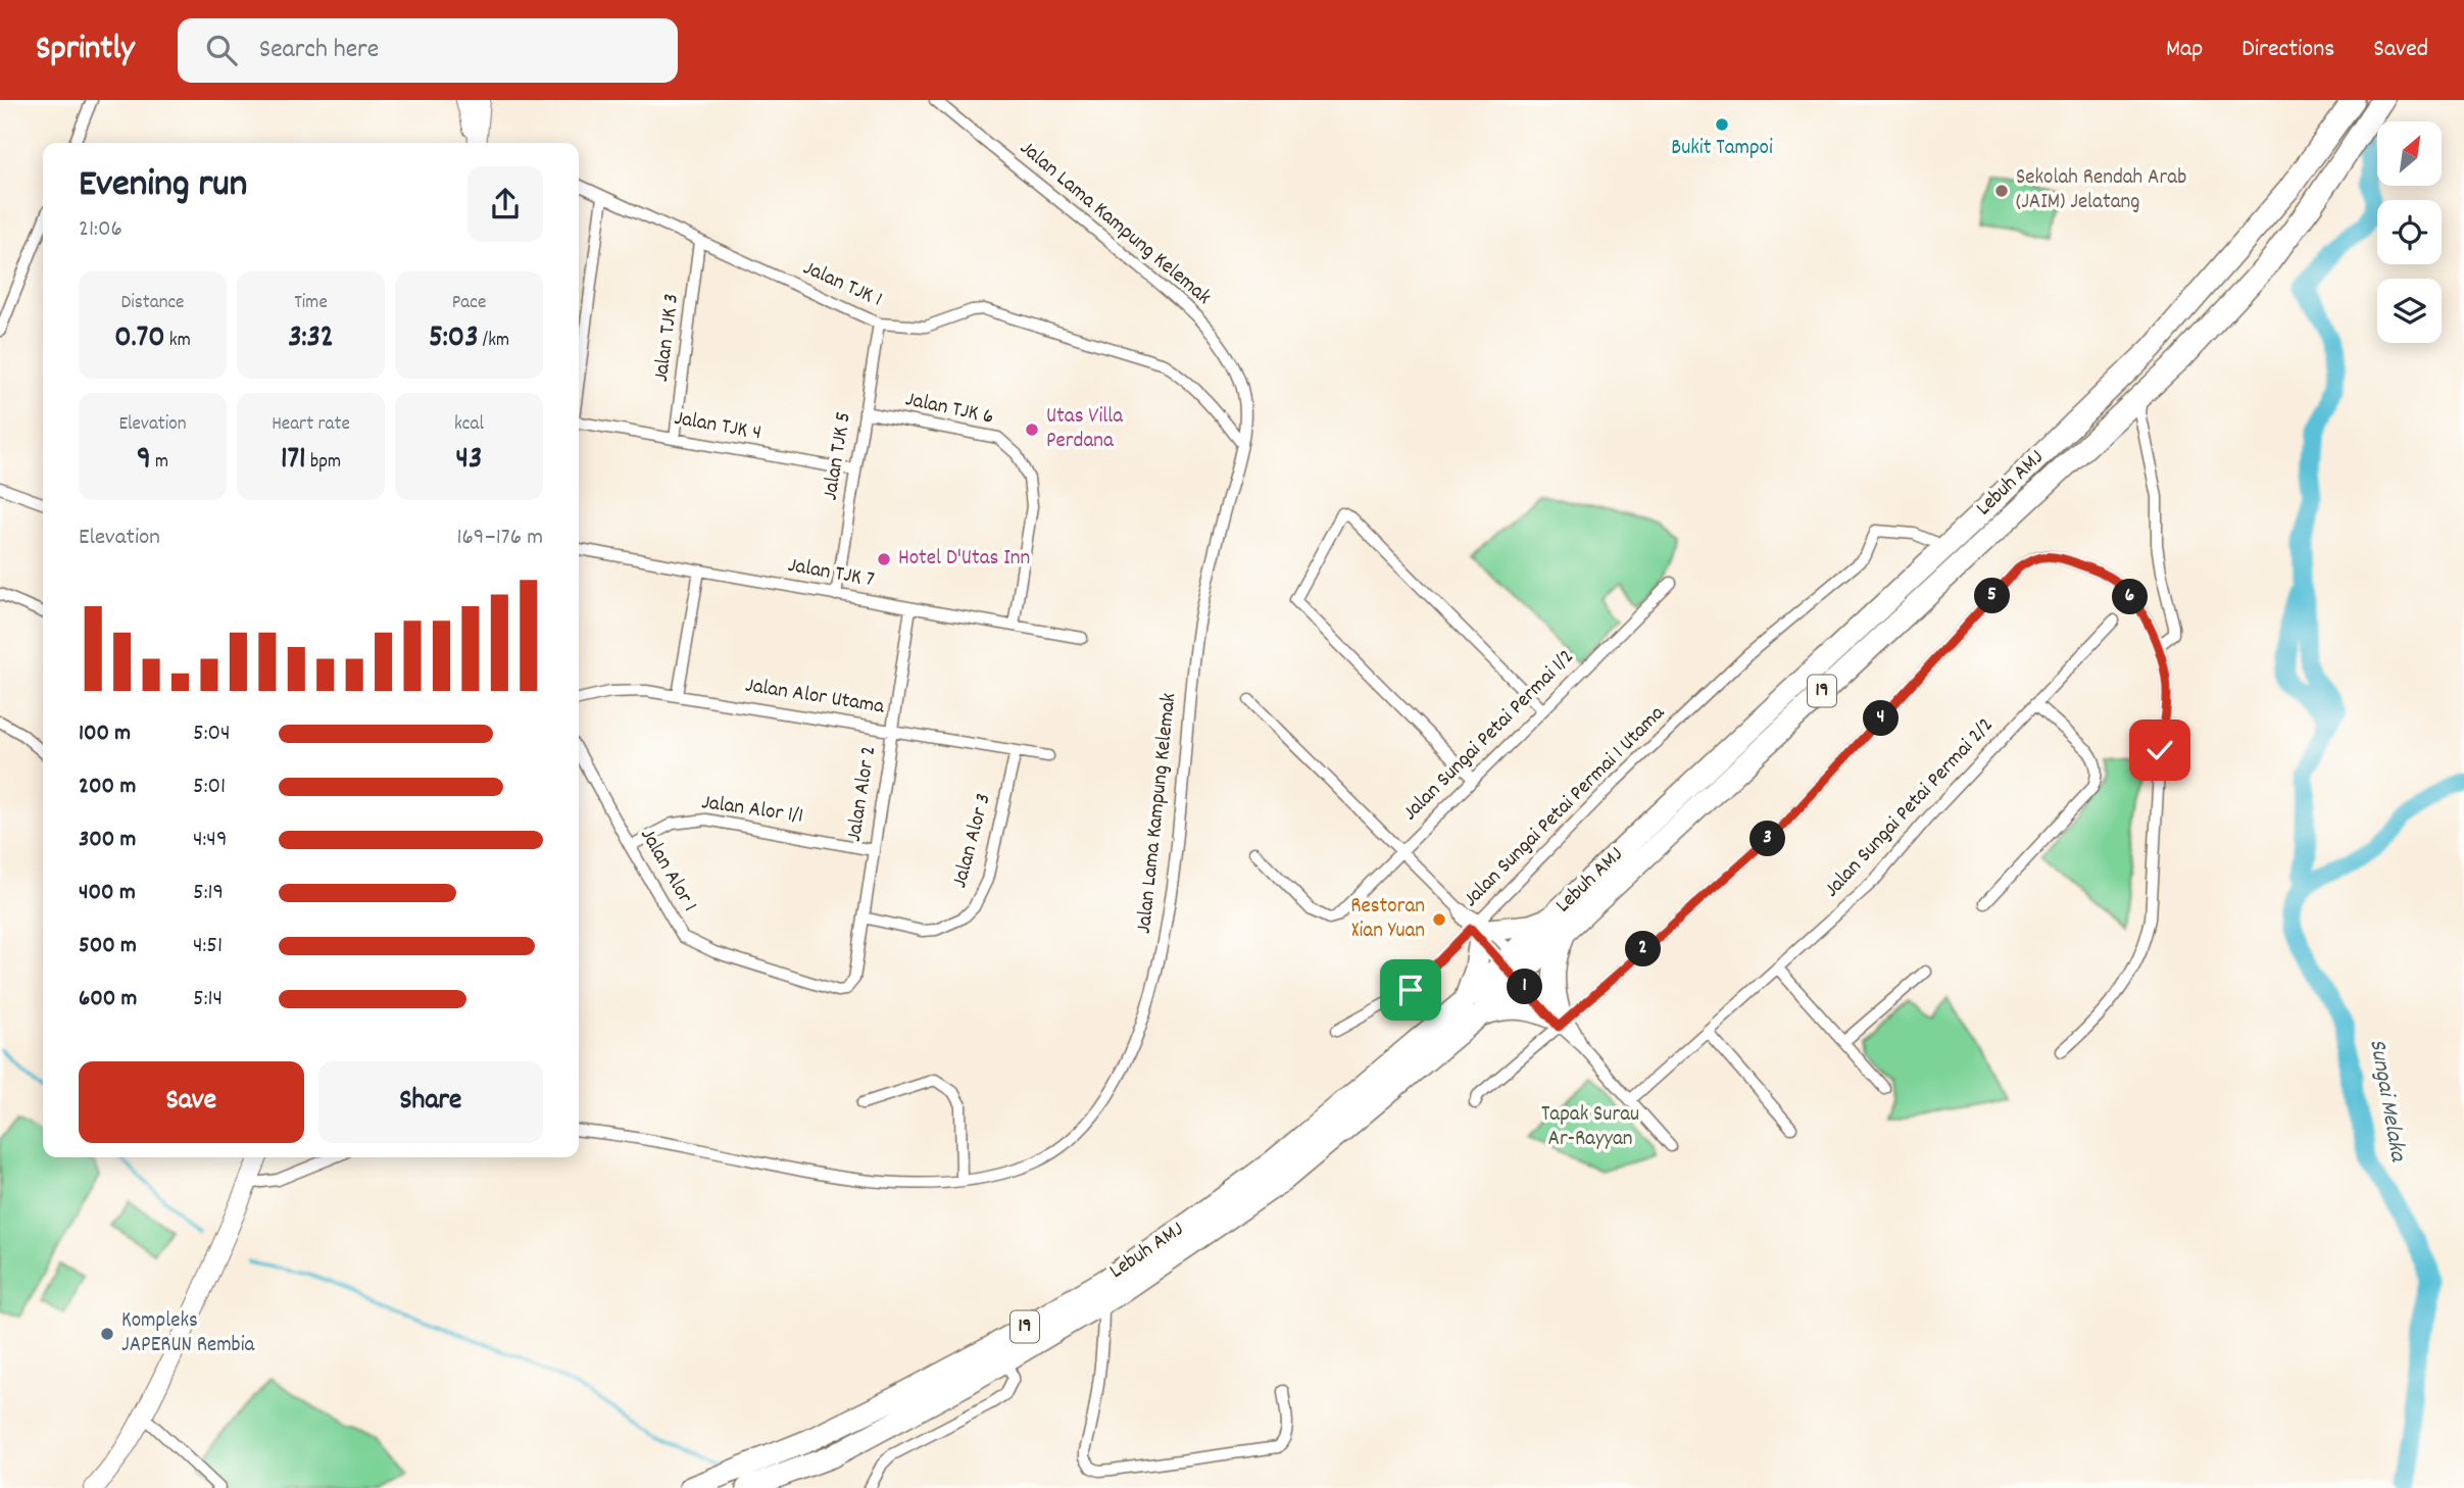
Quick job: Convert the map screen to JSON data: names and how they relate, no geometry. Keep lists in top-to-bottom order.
{
  "streets": {
    "highway": ["Lebuh AMJ", "19"],
    "street": [
      "Jalan Lama Kampung Kelemak",
      "Jalan TJK 1",
      "Jalan TJK 3",
      "Jalan TJK 6",
      "Jalan TJK 4",
      "Jalan TJK 5",
      "Jalan TJK 7",
      "Jalan Alor Utama",
      "Jalan Sungai Petai Permai 1/2",
      "Jalan Alor 2",
      "Jalan Sungai Petai Permai 1 Utama",
      "Jalan Sungai Petai Permai 2/2",
      "Jalan Alor 1/1",
      "Jalan Alor 3",
      "Jalan Alor 1"
    ]
  },
  "crossings": [
    ["Jalan Lama Kampung Kelemak", "Jalan TJK 1"],
    ["Jalan TJK 1", "Jalan TJK 3"],
    ["Jalan TJK 1", "Jalan TJK 5"],
    ["Jalan TJK 3", "Jalan TJK 4"],
    ["Jalan TJK 6", "Jalan TJK 5"],
    ["Jalan TJK 6", "Jalan TJK 7"],
    ["Jalan TJK 4", "Jalan TJK 5"],
    ["Jalan TJK 5", "Jalan TJK 7"],
    ["Lebuh AMJ", "Jalan Sungai Petai Permai 1 Utama"],
    ["Jalan TJK 7", "Jalan Alor 2"],
    ["Jalan Alor Utama", "Jalan Alor 2"],
    ["Jalan Alor Utama", "Jalan Alor 3"],
    ["Jalan Alor 2", "Jalan Alor 1/1"],
    ["Jalan Alor 2", "Jalan Alor 3"],
    ["Jalan Alor 2", "Jalan Alor 1"],
    ["Jalan Alor 1/1", "Jalan Alor 1"]
  ],
  "water": ["Sungai Melaka"],
  "parks": ["Tapak Surau Ar-Rayyan"],
  "places": [
    "Bukit Tampoi",
    "Sekolah Rendah Arab (JAIM) Jelatang",
    "Utas Villa Perdana",
    "Hotel D'Utas Inn",
    "Restoran Xian Yuan",
    "Kompleks JAPERUN Rembia"
  ],
  "north": "top right",
  "page": {
    "header": "Sprintly",
    "search": "Search here",
    "nav": ["Map", "Directions", "Saved"],
    "heading": ["Evening run", "21:06"],
    "stats": [
      ["Distance", "0.70 km"],
      ["Time", "3:32"],
      ["Pace", "5:03 /km"],
      ["Elevation", "9 m"],
      ["Heart rate", "171 bpm"],
      ["kcal", "43"]
    ],
    "chart": ["Elevation", "169–176 m"],
    "pins": [
      "5",
      "6",
      "4",
      "3",
      "2",
      "1"
    ],
    "list": [
      {
        "name": "100 m",
        "note": "5:04"
      },
      {
        "name": "200 m",
        "note": "5:01"
      },
      {
        "name": "300 m",
        "note": "4:49"
      },
      {
        "name": "400 m",
        "note": "5:19"
      },
      {
        "name": "500 m",
        "note": "4:51"
      },
      {
        "name": "600 m",
        "note": "5:14"
      }
    ],
    "buttons": ["Save", "Share"]
  }
}
